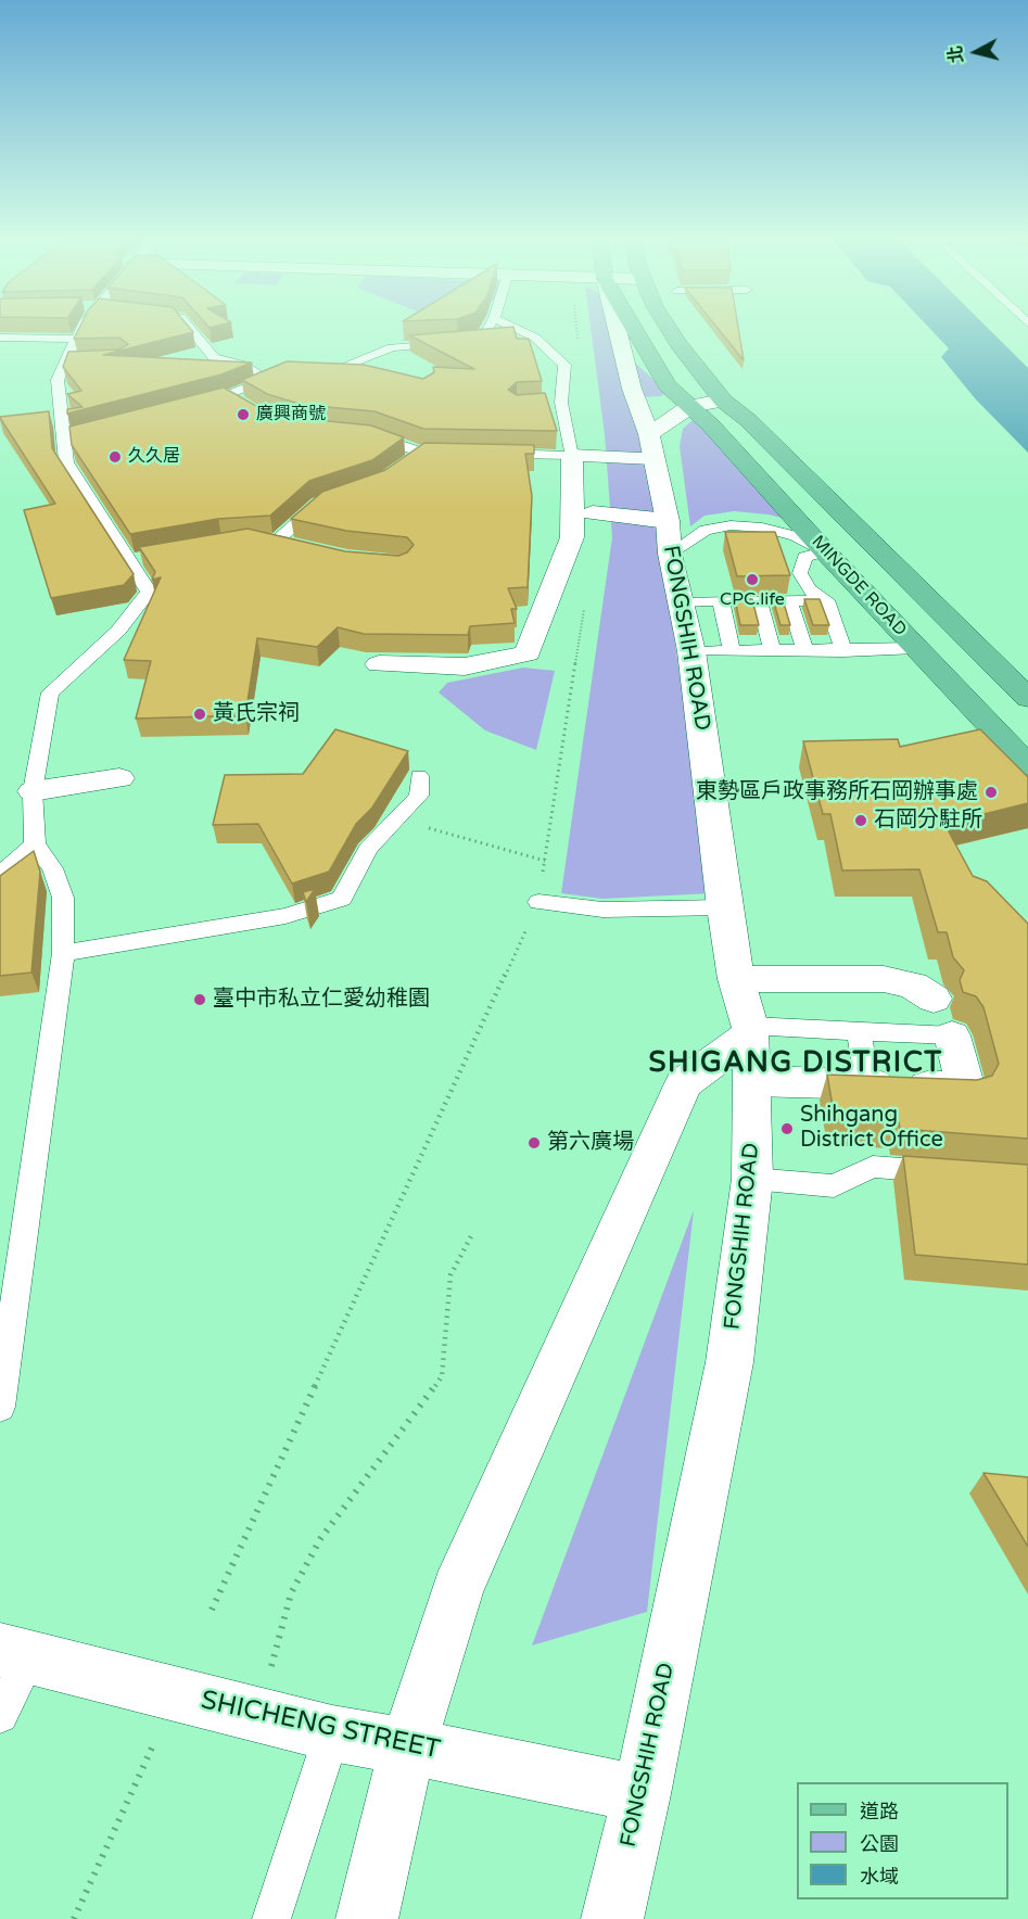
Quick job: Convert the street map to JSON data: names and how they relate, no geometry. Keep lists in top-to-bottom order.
{
  "streets": {
    "main road": ["MINGDE ROAD"],
    "street": ["FONGSHIH ROAD", "SHICHENG STREET"]
  },
  "crossings": [
    ["FONGSHIH ROAD", "SHICHENG STREET"]
  ],
  "districts": ["SHIGANG DISTRICT"],
  "places": [
    "廣興商號",
    "久久居",
    "CPC.life",
    "黃氏宗祠",
    "東勢區戶政事務所石岡辦事處",
    "石岡分駐所",
    "臺中市私立仁愛幼稚園",
    "Shihgang District Office",
    "第六廣場"
  ],
  "legend": ["道路", "公園", "水域"],
  "north": "left"
}
